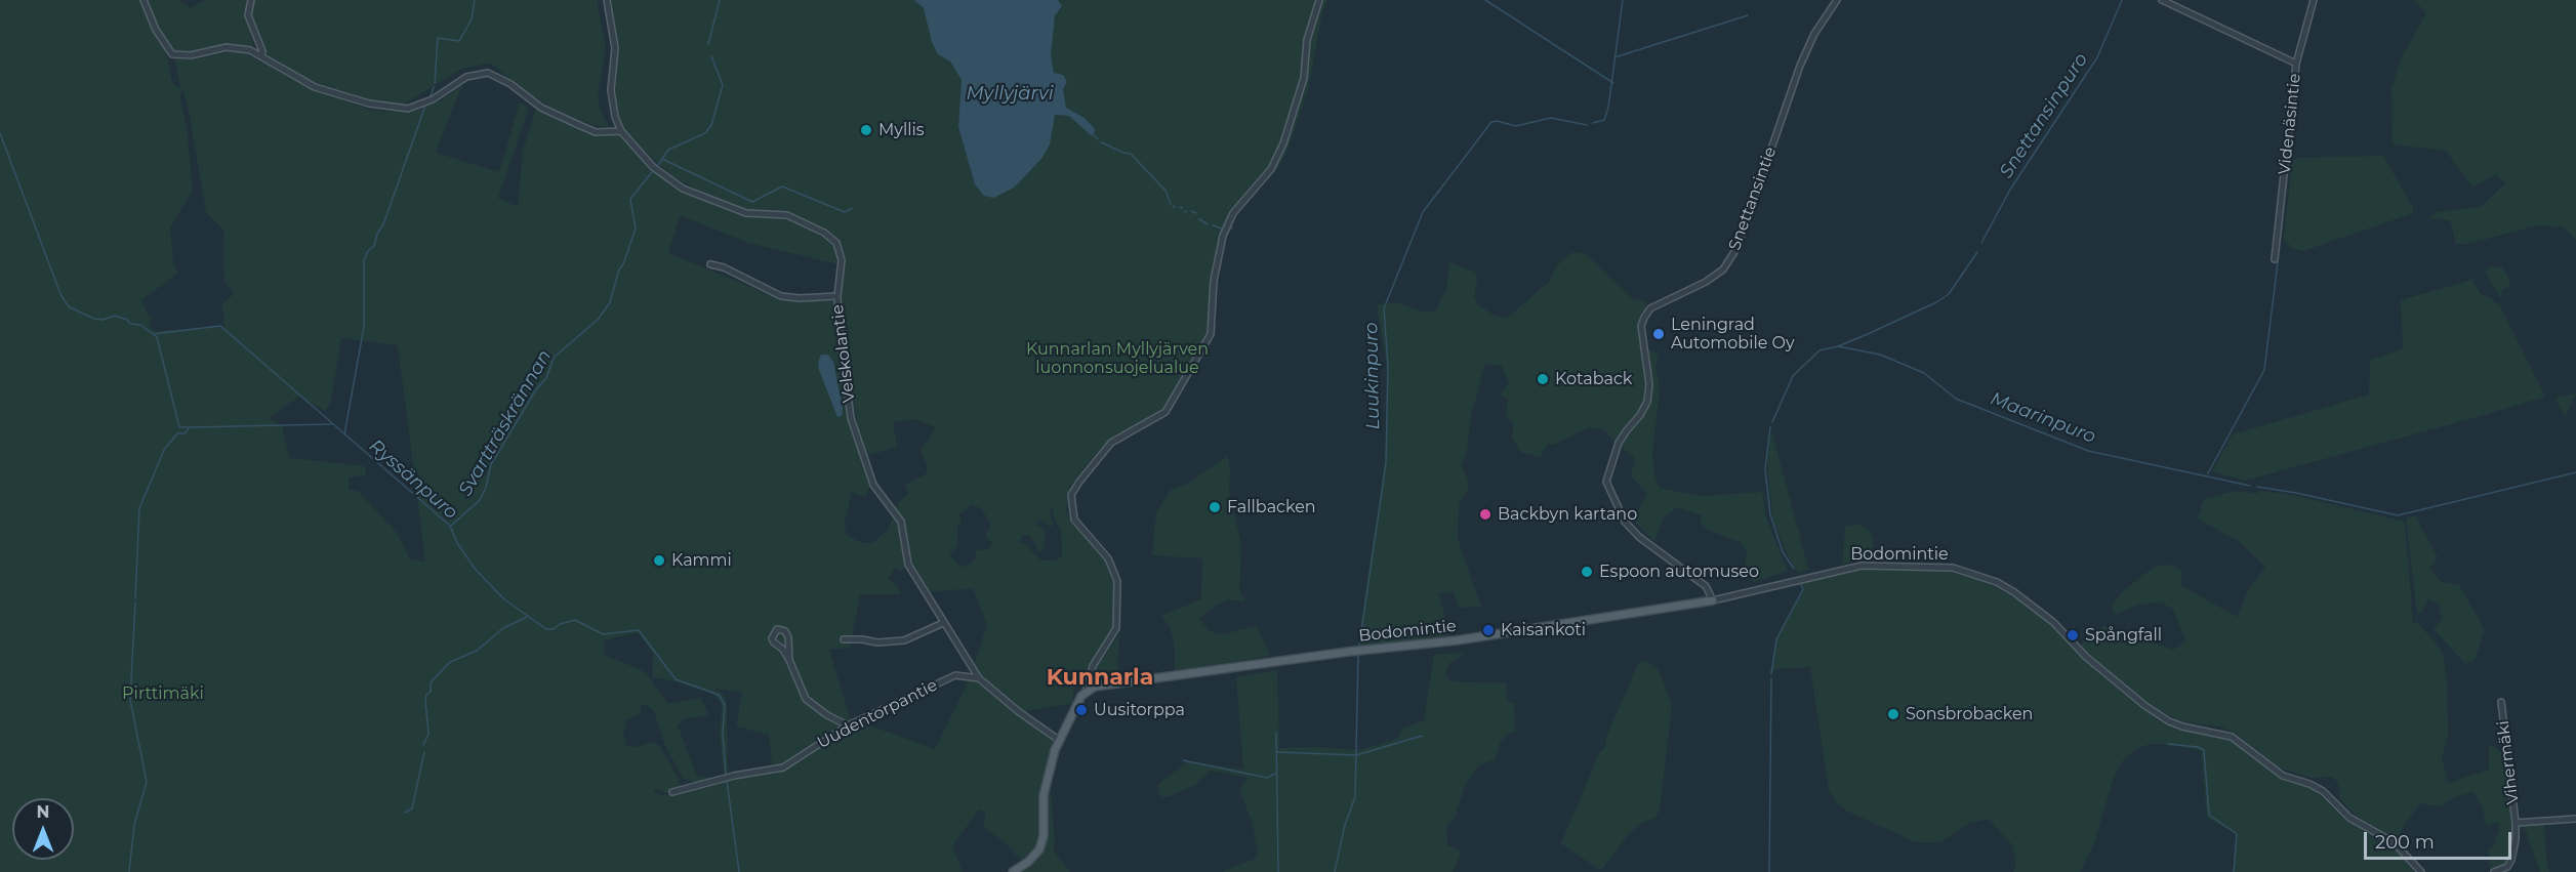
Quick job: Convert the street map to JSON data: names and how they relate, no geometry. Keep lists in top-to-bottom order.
{
  "streets": {
    "main road": ["Bodomintie"],
    "street": [
      "Videnäsintie",
      "Snettansintie",
      "Velskolantie",
      "Uudentorpantie",
      "Vihermäki"
    ]
  },
  "crossings": [
    ["Snettansintie", "Bodomintie"],
    ["Velskolantie", "Uudentorpantie"]
  ],
  "districts": ["Kunnarla"],
  "water": [
    "Myllyjärvi",
    "Snettansinpuro",
    "Luukinpuro",
    "Maarinpuro",
    "Svartträskrännan",
    "Ryssänpuro"
  ],
  "parks": ["Kunnarlan Myllyjärven luonnonsuojelualue", "Pirttimäki"],
  "places": [
    "Myllis",
    "Leningrad Automobile Oy",
    "Kotaback",
    "Fallbacken",
    "Backbyn kartano",
    "Kammi",
    "Espoon automuseo",
    "Kaisankoti",
    "Spångfall",
    "Uusitorppa",
    "Sonsbrobacken"
  ],
  "scale_bar": "200 m",
  "north": "top"
}
